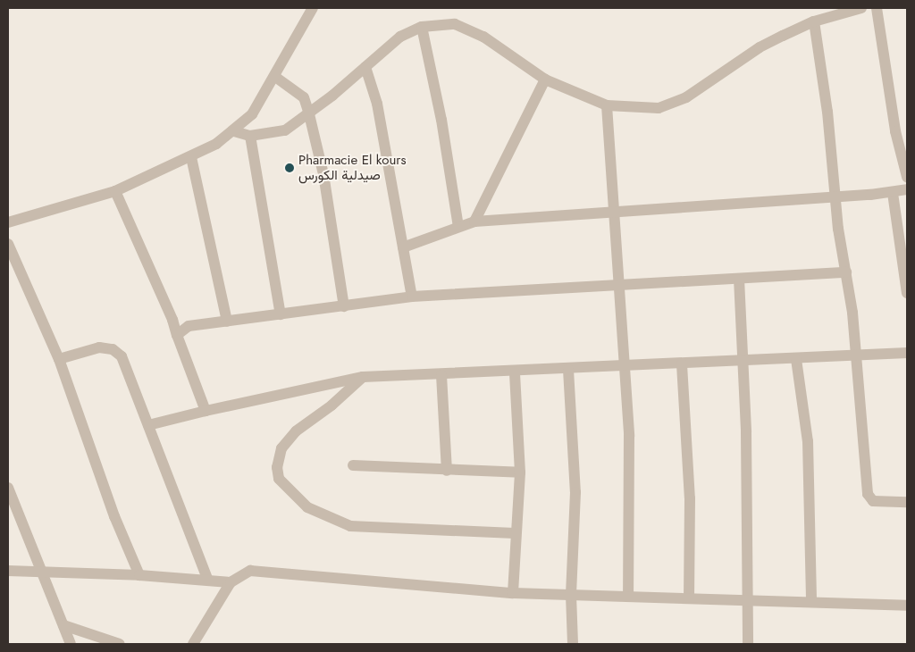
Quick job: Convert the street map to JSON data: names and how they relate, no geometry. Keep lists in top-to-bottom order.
{
  "places": ["Pharmacie El kours صيدلية الكورس"]
}
